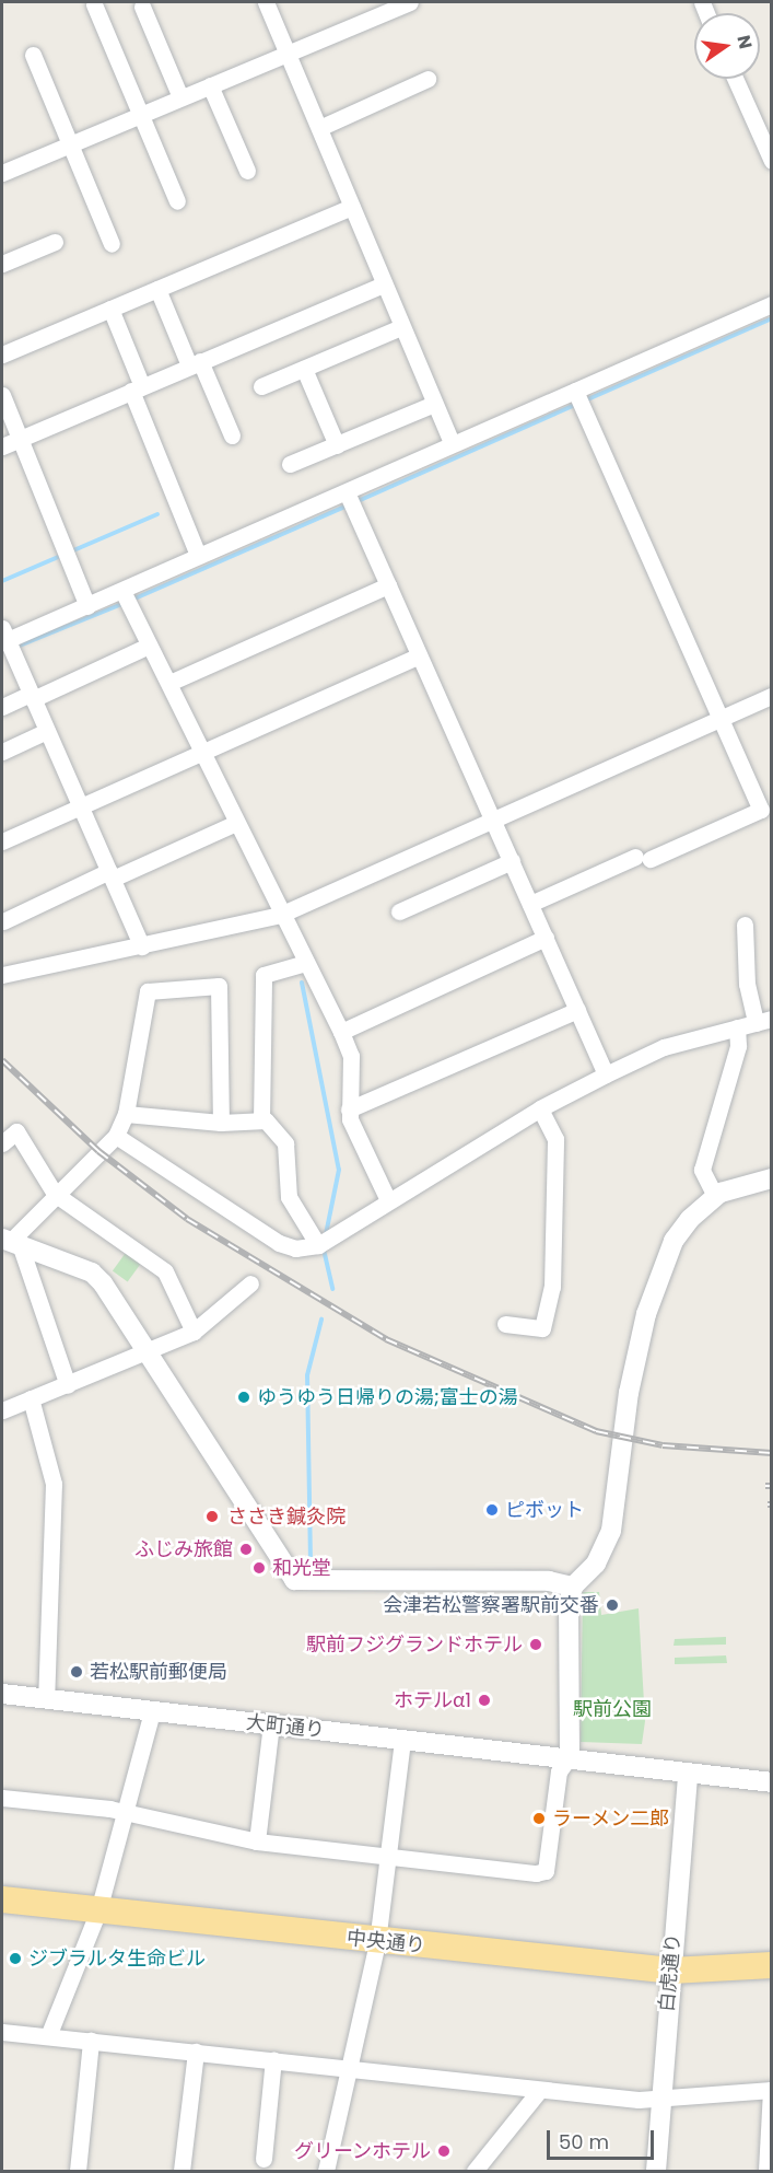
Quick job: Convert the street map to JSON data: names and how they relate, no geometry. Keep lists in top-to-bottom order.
{
  "streets": {
    "highway": ["中央通り"],
    "street": ["大町通り", "白虎通り"]
  },
  "crossings": [
    ["大町通り", "白虎通り"],
    ["中央通り", "白虎通り"]
  ],
  "parks": ["駅前公園"],
  "places": [
    "ゆうゆう日帰りの湯;富士の湯",
    "ピボット",
    "ささき鍼灸院",
    "ふじみ旅館",
    "和光堂",
    "会津若松警察署駅前交番",
    "駅前フジグランドホテル",
    "若松駅前郵便局",
    "ホテルα1",
    "ラーメン二郎",
    "ジブラルタ生命ビル",
    "グリーンホテル"
  ],
  "scale_bar": "50 m",
  "north": "right"
}
